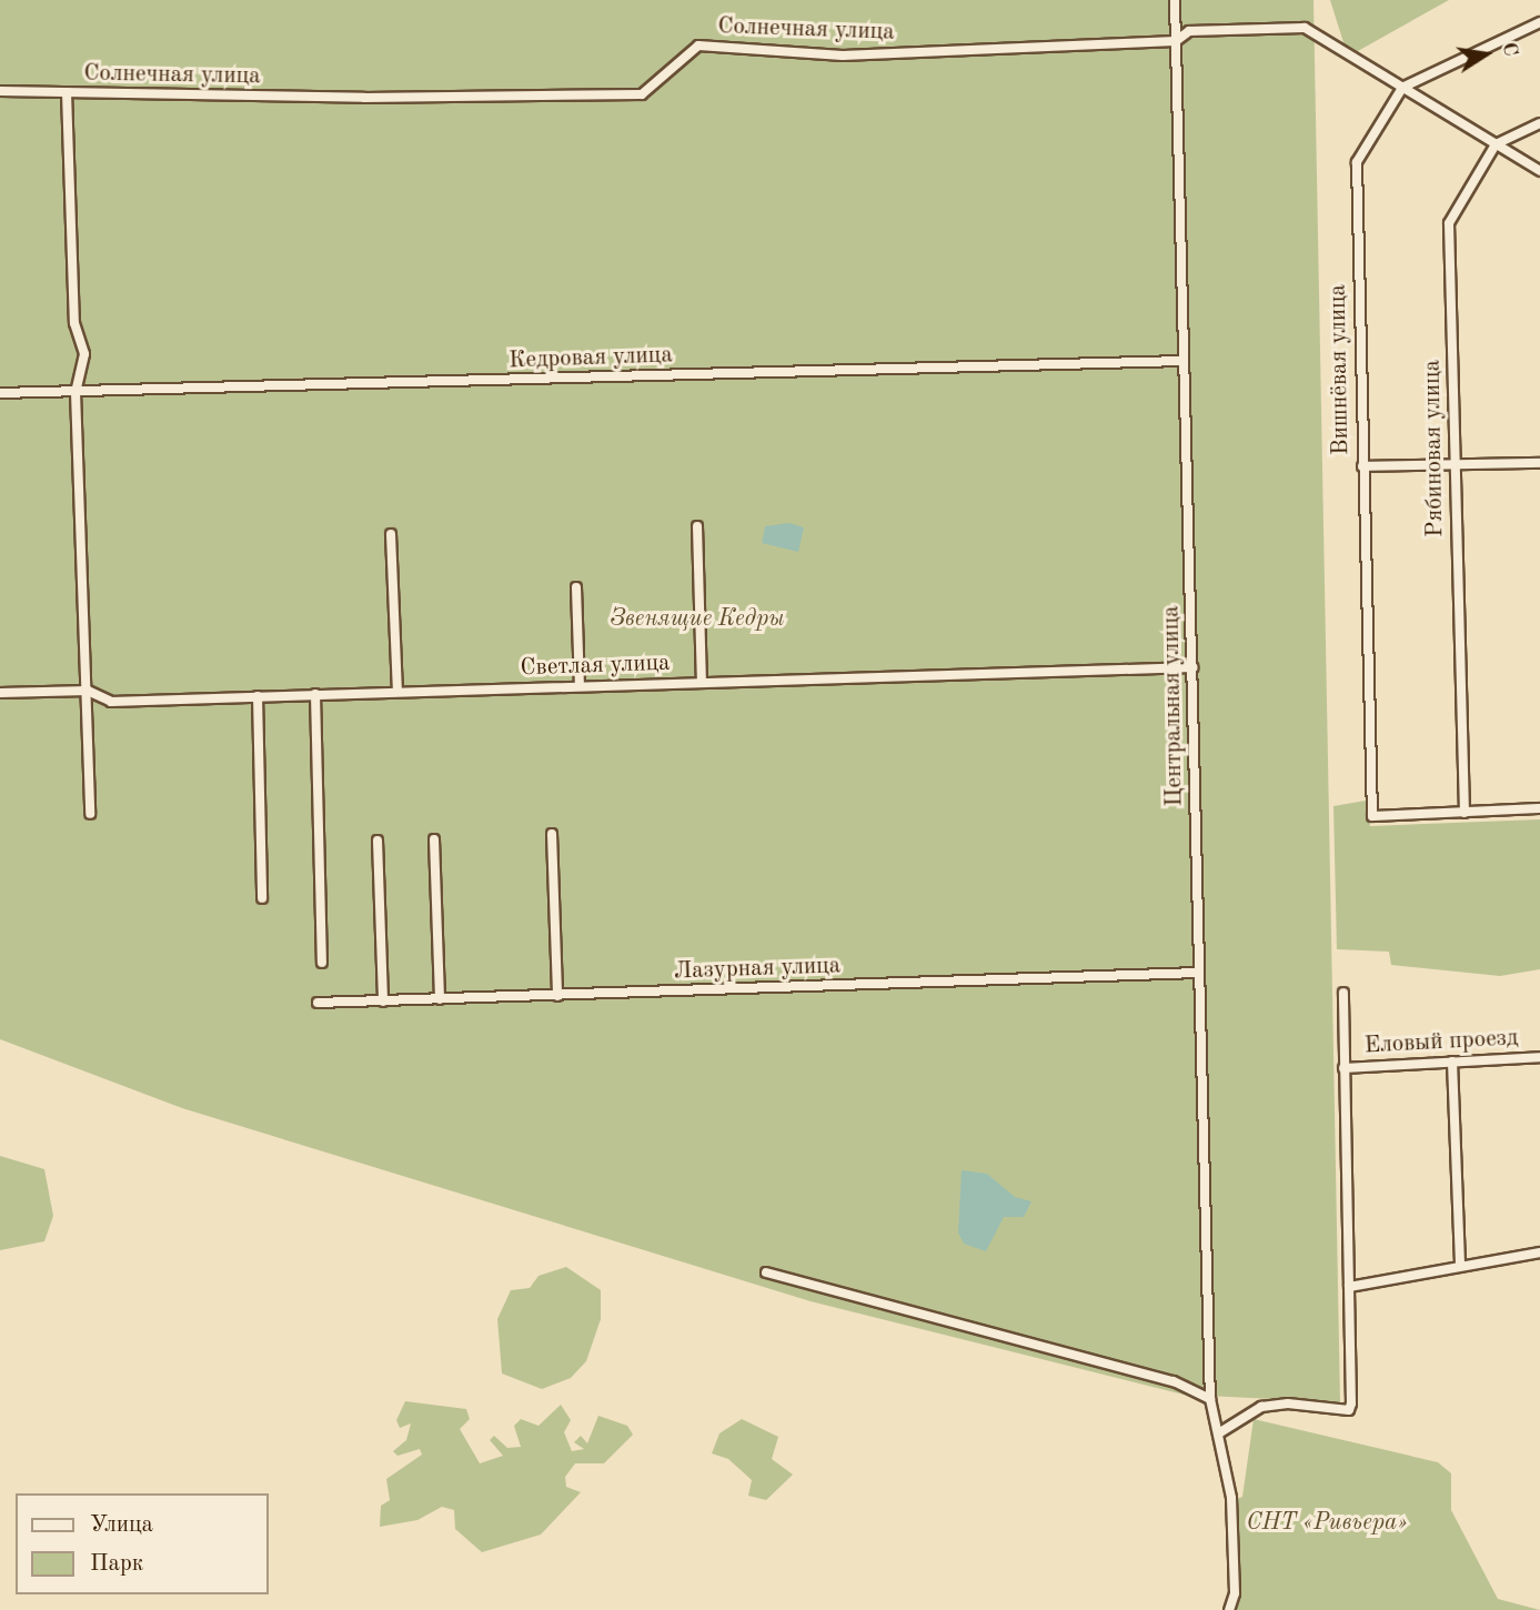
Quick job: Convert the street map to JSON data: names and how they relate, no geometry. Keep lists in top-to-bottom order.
{
  "streets": {
    "street": [
      "Солнечная улица",
      "Кедровая улица",
      "Вишнёвая улица",
      "Рябиновая улица",
      "Светлая улица",
      "Центральная улица",
      "Лазурная улица",
      "Еловый проезд"
    ]
  },
  "crossings": [
    ["Солнечная улица", "Вишнёвая улица"],
    ["Солнечная улица", "Рябиновая улица"],
    ["Солнечная улица", "Центральная улица"],
    ["Кедровая улица", "Центральная улица"],
    ["Вишнёвая улица", "Рябиновая улица"],
    ["Светлая улица", "Центральная улица"],
    ["Центральная улица", "Лазурная улица"]
  ],
  "parks": ["Звенящие Кедры", "СНТ «Ривьера»"],
  "legend": ["Улица", "Парк"],
  "north": "right"
}
